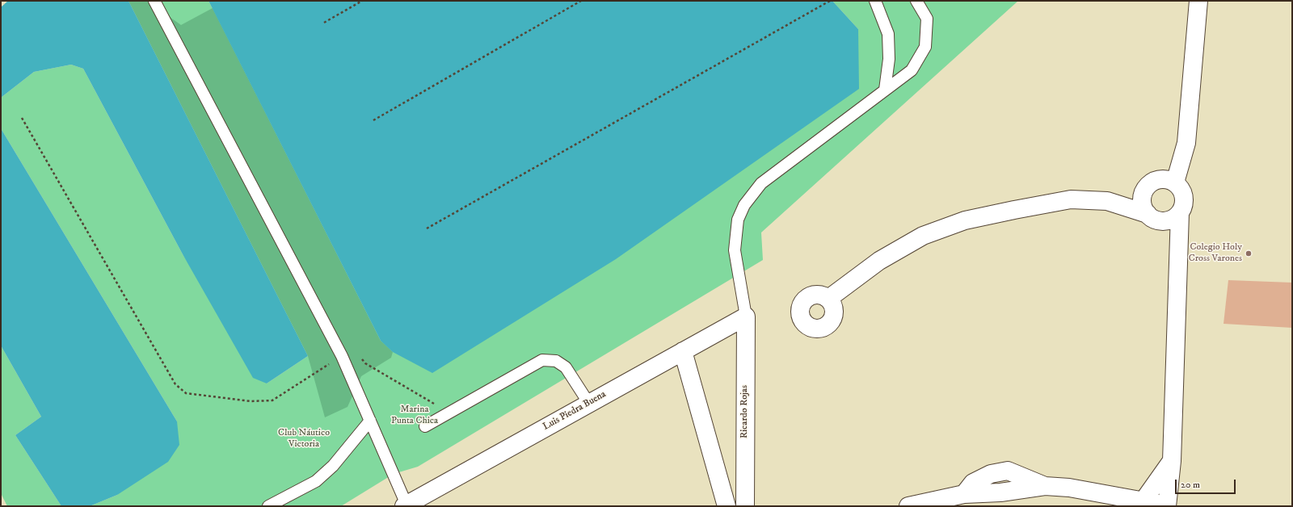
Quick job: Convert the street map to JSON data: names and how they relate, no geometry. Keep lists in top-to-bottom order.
{
  "streets": {
    "street": ["Luis Piedra Buena", "Ricardo Rojas"]
  },
  "crossings": [
    ["Luis Piedra Buena", "Ricardo Rojas"]
  ],
  "parks": ["Marina Punta Chica", "Club Náutico Victoria"],
  "places": ["Colegio Holy Cross Varones"],
  "scale_bar": "20 m"
}
